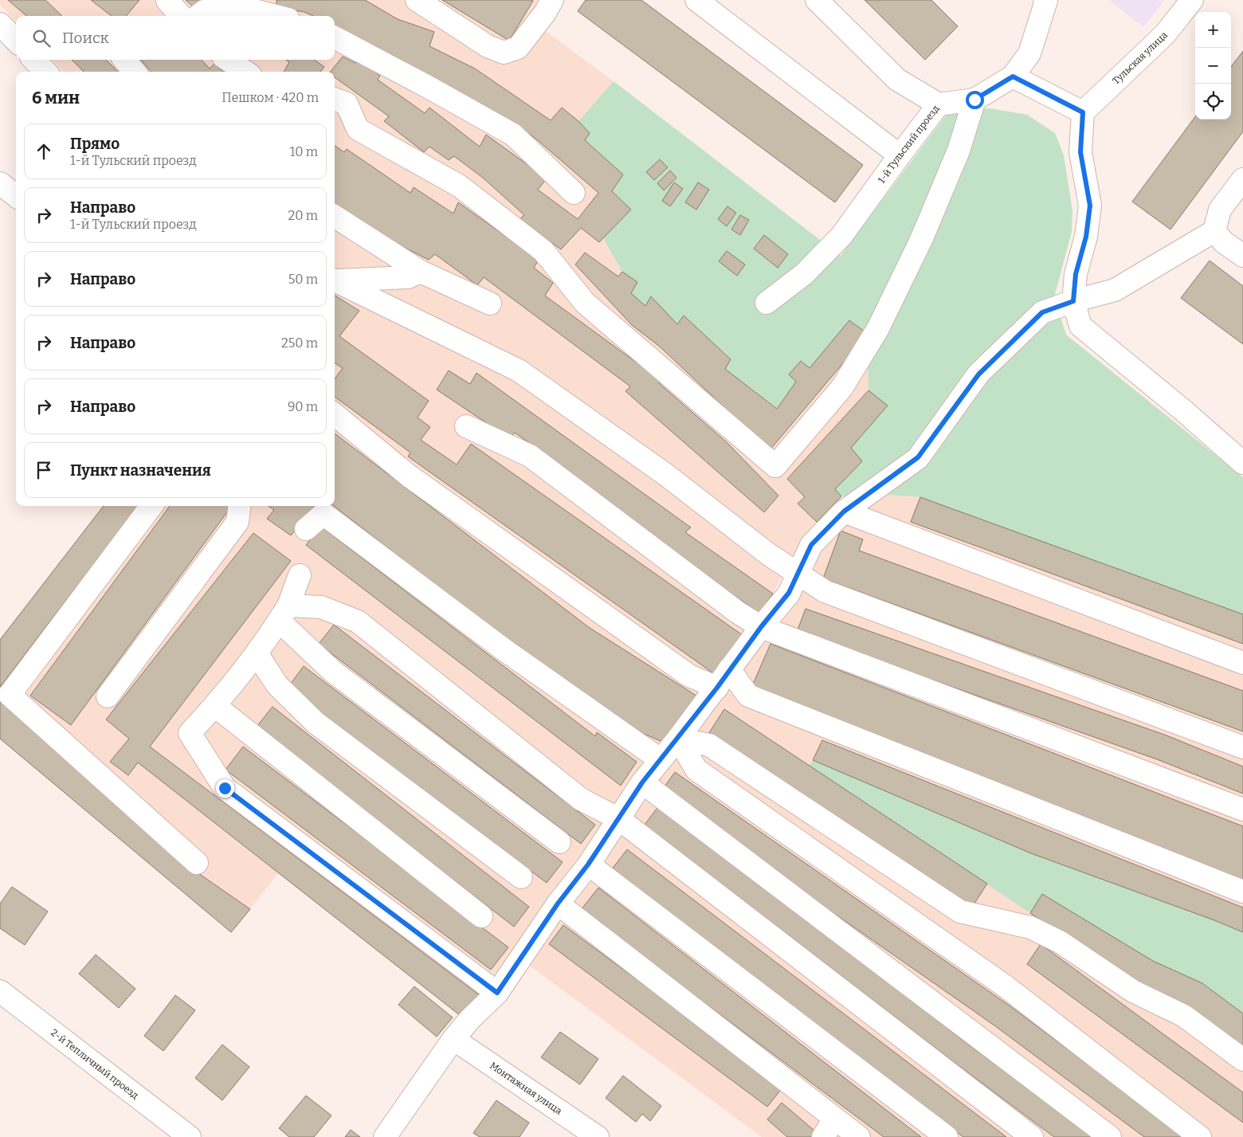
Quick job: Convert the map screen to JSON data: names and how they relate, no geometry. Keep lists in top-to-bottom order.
{
  "streets": {
    "street": [
      "Тульская улица",
      "1-й Тульский проезд",
      "2-й Тепличный проезд",
      "Монтажная улица"
    ]
  },
  "page": {
    "map_buttons": ["+", "−"],
    "search": "Поиск",
    "heading": ["6 мин", "Пешком · 420 m"],
    "list": [
      ["Прямо", "1-й Тульский проезд", "10 m"],
      ["Направо", "1-й Тульский проезд", "20 m"],
      ["Направо", "50 m"],
      ["Направо", "250 m"],
      ["Направо", "90 m"],
      "Пункт назначения"
    ]
  }
}
